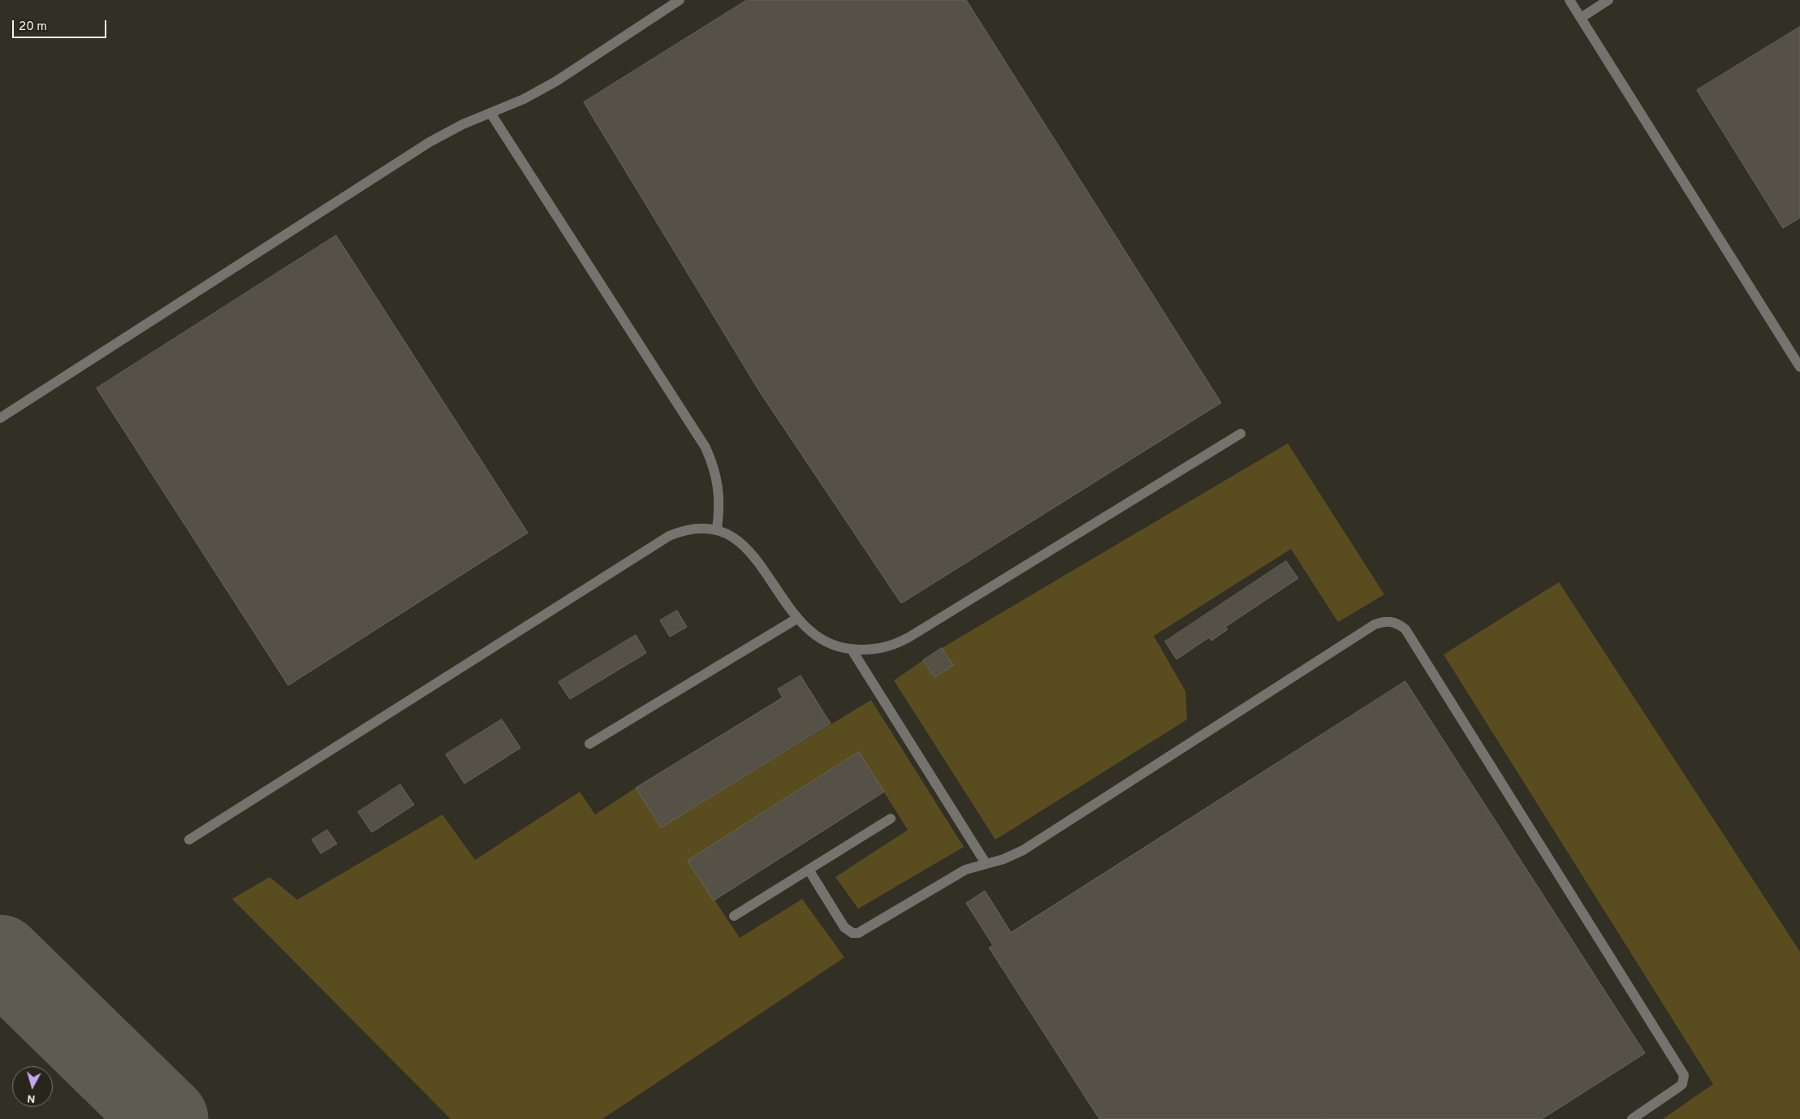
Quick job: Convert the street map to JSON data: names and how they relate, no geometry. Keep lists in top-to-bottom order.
{
  "scale_bar": "20 m",
  "north": "bottom"
}
